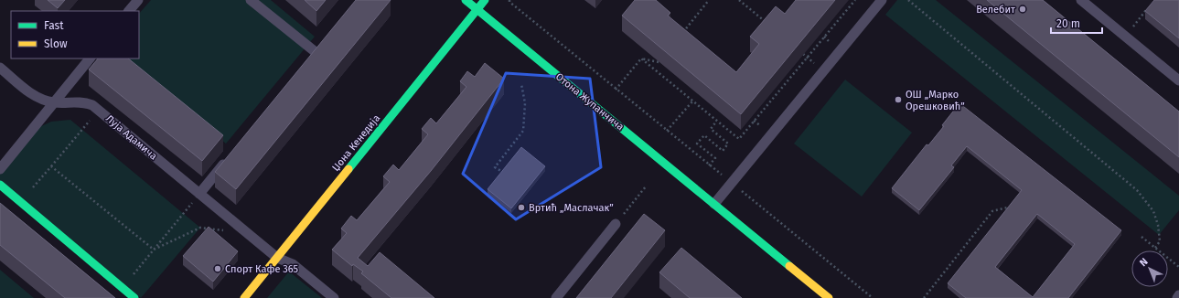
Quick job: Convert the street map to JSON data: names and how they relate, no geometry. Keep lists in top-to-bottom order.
{
  "streets": {
    "street": ["Отона Жупанчича", "Џона Кенедија"],
    "lane": ["Луја Адамича"]
  },
  "crossings": [
    ["Отона Жупанчича", "Џона Кенедија"],
    ["Луја Адамича", "Џона Кенедија"]
  ],
  "places": [
    "Велебит",
    "ОШ „Марко Орешковић”",
    "Вртић „Маслачак”",
    "Спорт Кафе 365"
  ],
  "legend": ["Fast", "Slow"],
  "scale_bar": "20 m",
  "north": "top left"
}
